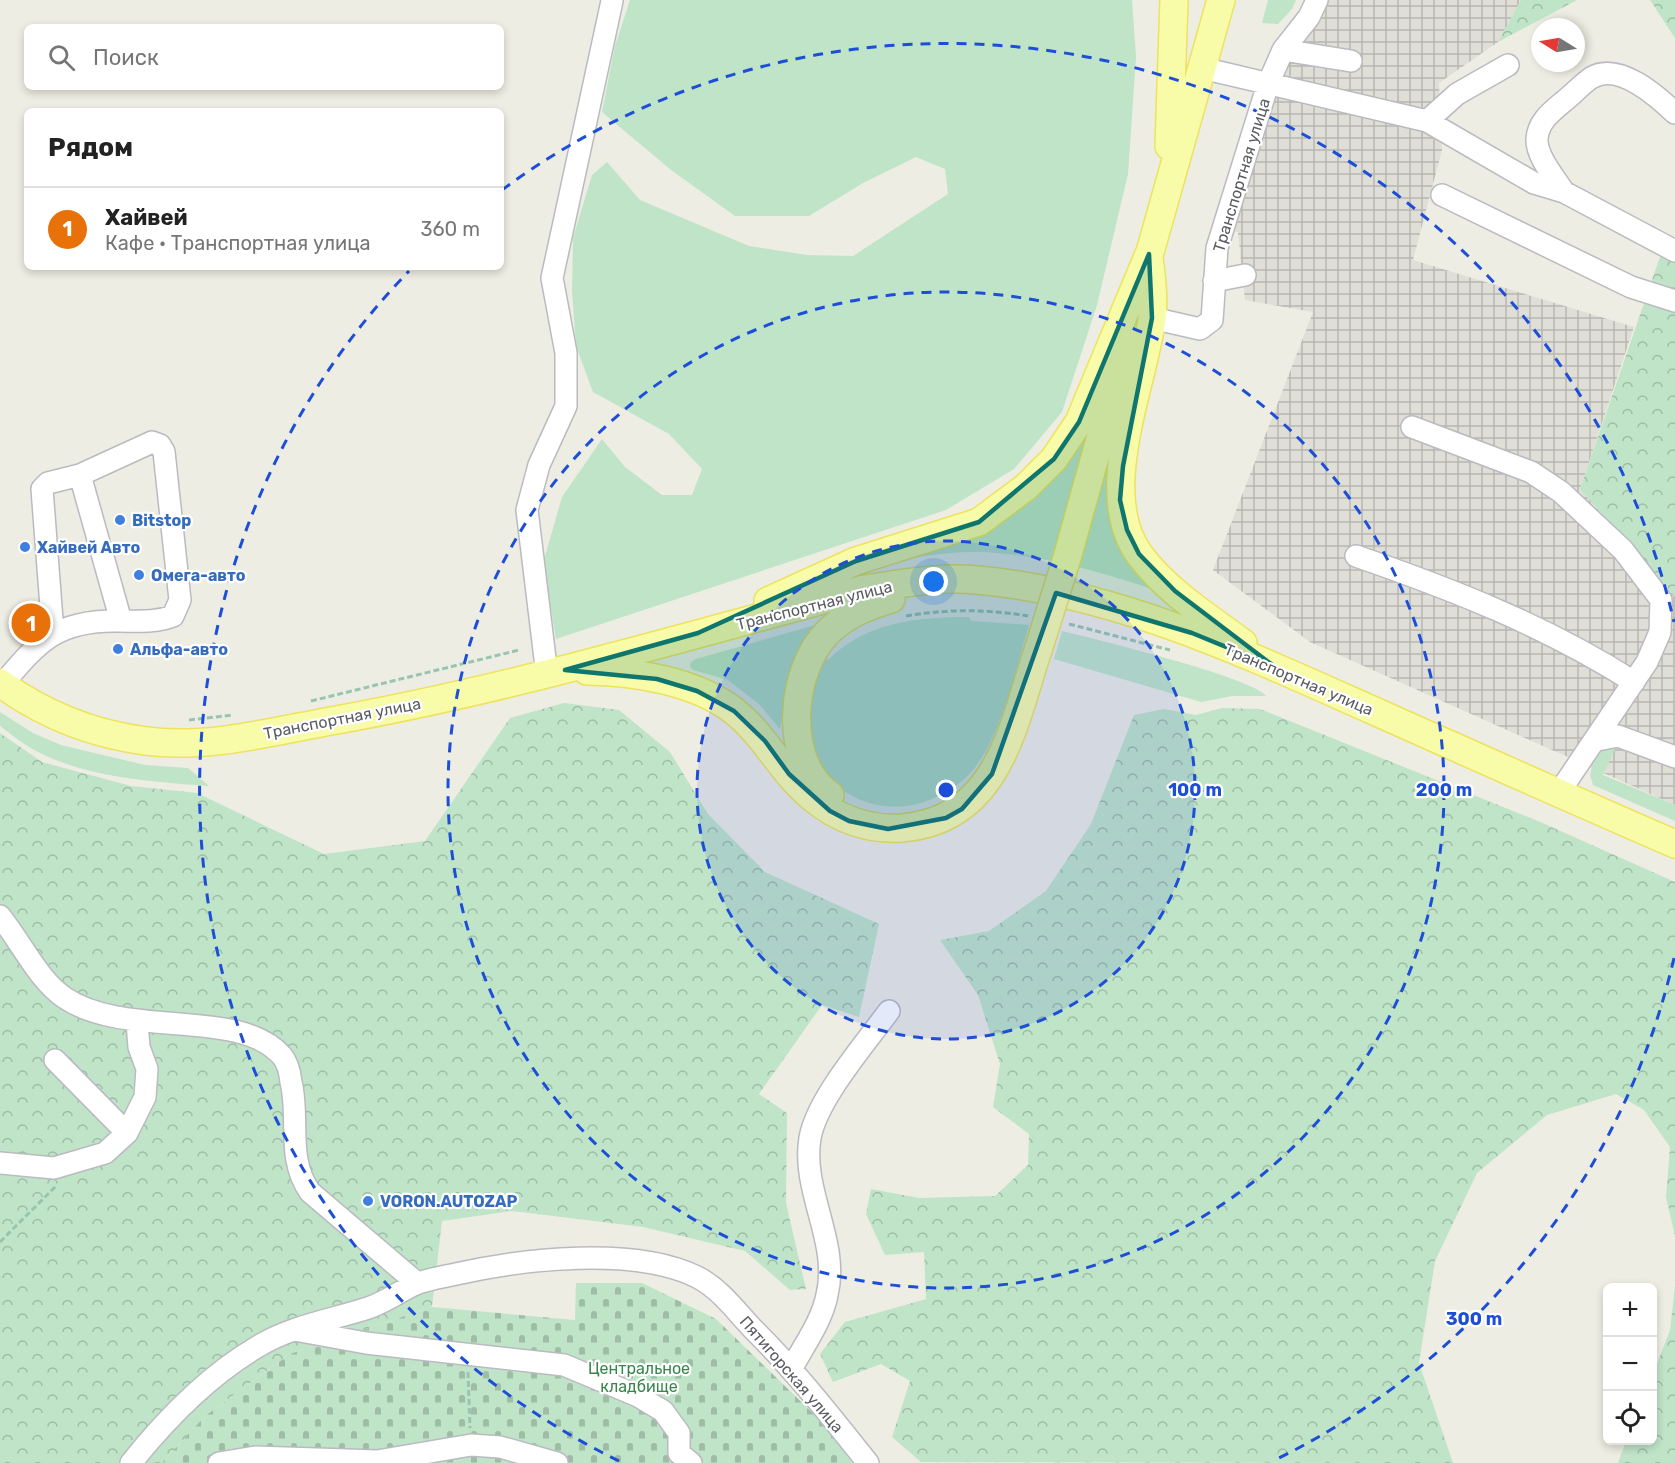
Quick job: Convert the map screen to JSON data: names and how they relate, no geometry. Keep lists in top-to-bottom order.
{
  "streets": {
    "main road": ["Транспортная улица"],
    "street": ["Пятигорская улица"]
  },
  "parks": ["Центральное кладбище"],
  "places": [
    "Bitstop",
    "Хайвей Авто",
    "Омега-авто",
    "Альфа-авто",
    "VORON.AUTOZAP"
  ],
  "north": "left",
  "page": {
    "search": "Поиск",
    "heading": "Рядом",
    "list": [
      {
        "mark": "1",
        "name": "Хайвей",
        "note": "Кафе · Транспортная улица",
        "value": "360 m"
      }
    ],
    "pins": "1",
    "map_buttons": ["+", "−"]
  },
  "rings": ["100 m", "200 m", "300 m"]
}
